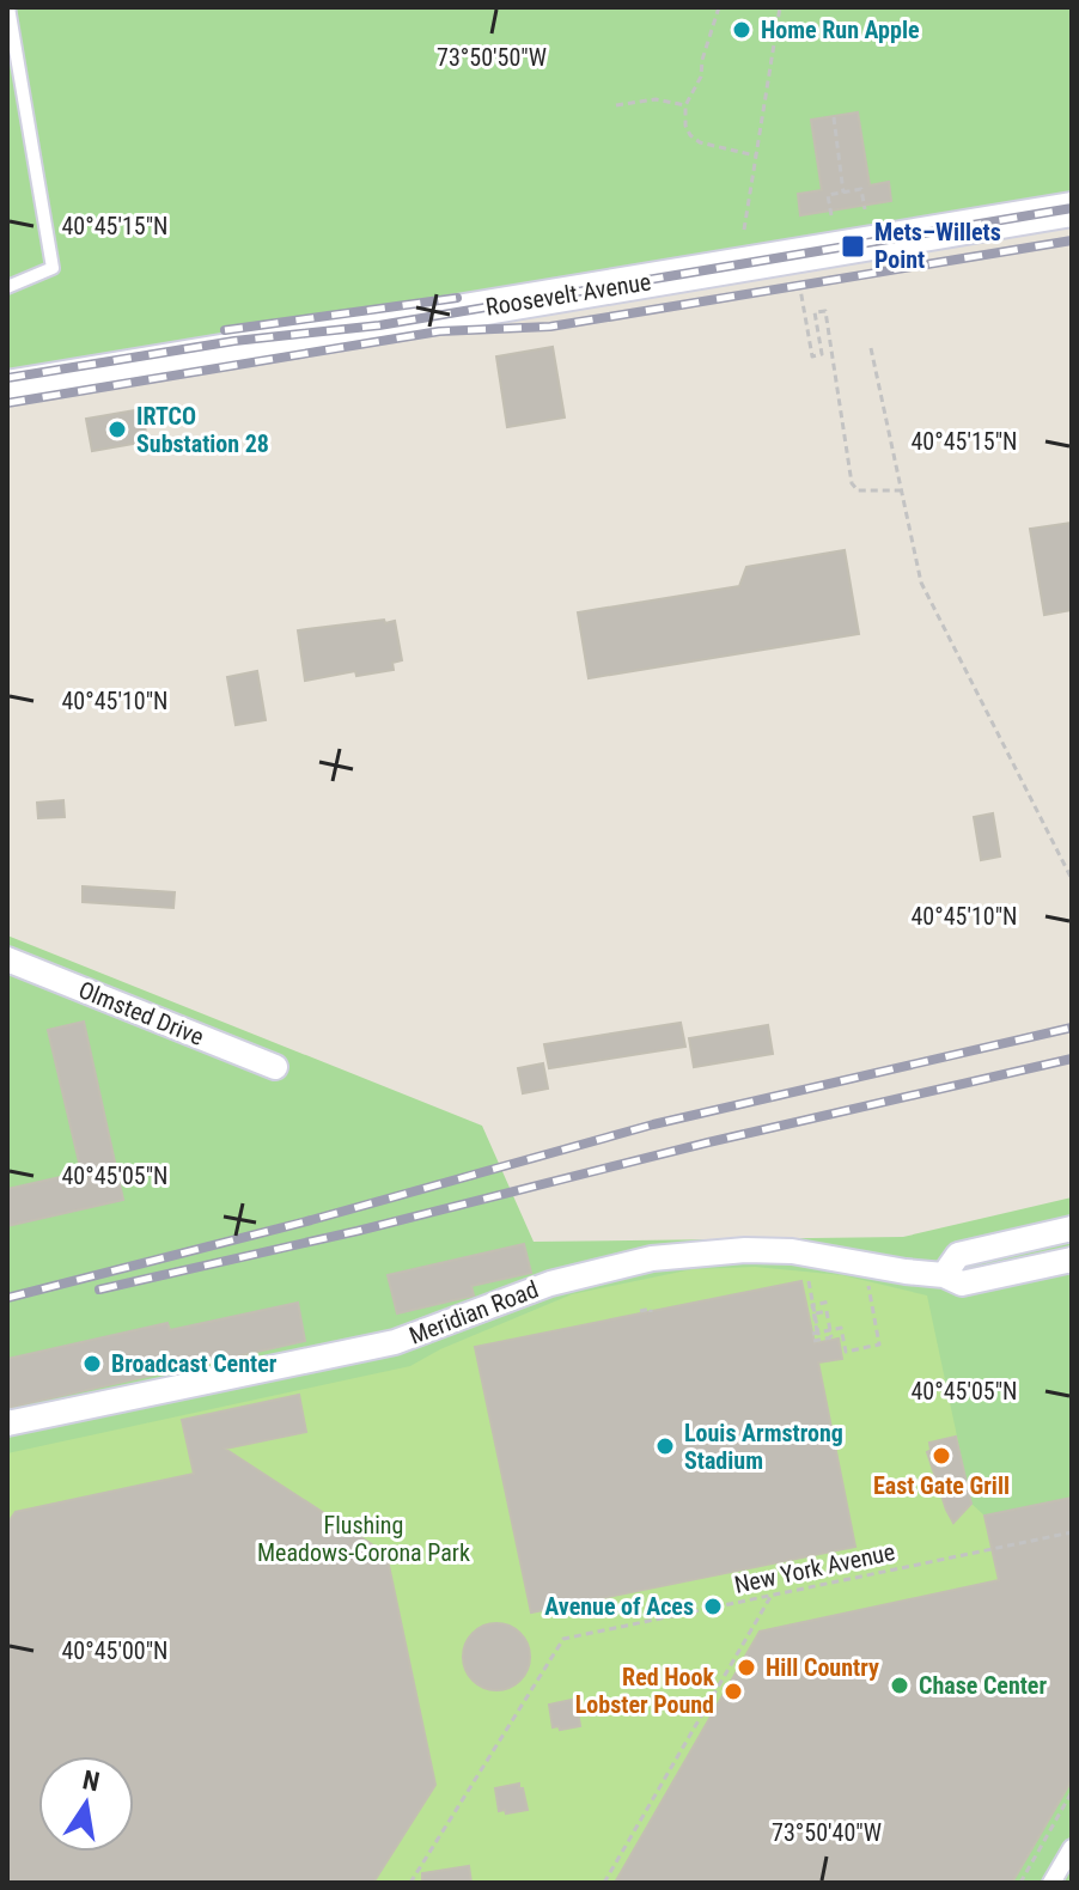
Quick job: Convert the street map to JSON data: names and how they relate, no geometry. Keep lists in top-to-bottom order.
{
  "streets": {
    "main road": ["Roosevelt Avenue"],
    "street": ["Olmsted Drive", "Meridian Road"],
    "path": ["New York Avenue"]
  },
  "parks": ["Flushing Meadows-Corona Park"],
  "places": {
    "other": [
      "Home Run Apple",
      "IRTCO Substation 28",
      "Broadcast Center",
      "Louis Armstrong Stadium",
      "East Gate Grill",
      "Avenue of Aces",
      "Hill Country",
      "Chase Center",
      "Red Hook Lobster Pound"
    ],
    "transit": ["Mets–Willets Point"]
  },
  "north": "top",
  "coordinates": [
    "73°50'50\"W",
    "40°45'15\"N",
    "40°45'10\"N",
    "40°45'05\"N",
    "40°45'00\"N",
    "73°50'40\"W"
  ]
}
